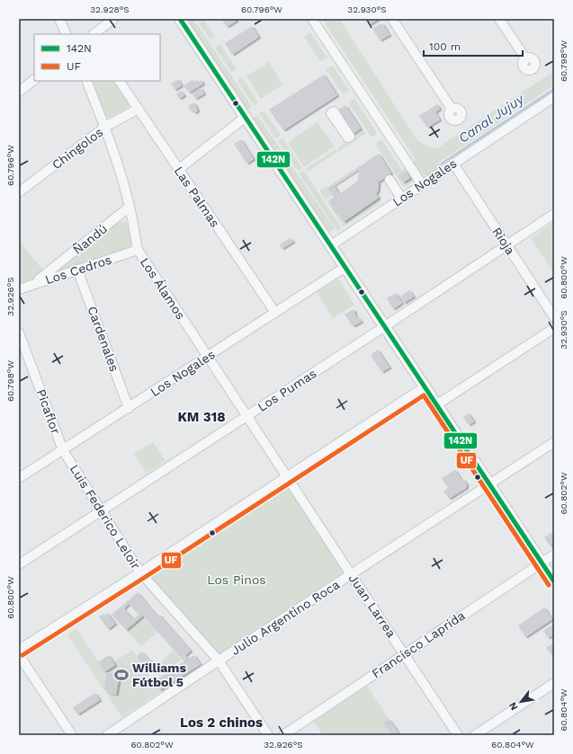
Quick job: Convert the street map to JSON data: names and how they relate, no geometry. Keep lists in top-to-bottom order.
{
  "streets": {
    "street": [
      "Chingolos",
      "Los Nogales",
      "Las Palmas",
      "Ñandú",
      "Rioja",
      "Los Cedros",
      "Los Álamos",
      "Cardenales",
      "Los Pumas",
      "Picaflor",
      "Luis Federico Leloir",
      "Juan Larrea",
      "Julio Argentino Roca",
      "Francisco Laprida"
    ]
  },
  "crossings": [
    ["Chingolos", "Las Palmas"],
    ["Chingolos", "Los Álamos"],
    ["Los Nogales", "Las Palmas"],
    ["Los Nogales", "Rioja"],
    ["Los Nogales", "Los Álamos"],
    ["Los Nogales", "Cardenales"],
    ["Los Nogales", "Picaflor"],
    ["Los Nogales", "Luis Federico Leloir"],
    ["Ñandú", "Los Cedros"],
    ["Ñandú", "Los Álamos"],
    ["Rioja", "Los Pumas"],
    ["Los Cedros", "Los Álamos"],
    ["Los Cedros", "Cardenales"],
    ["Los Álamos", "Los Pumas"],
    ["Los Álamos", "Juan Larrea"],
    ["Los Pumas", "Luis Federico Leloir"],
    ["Picaflor", "Luis Federico Leloir"],
    ["Luis Federico Leloir", "Julio Argentino Roca"],
    ["Juan Larrea", "Julio Argentino Roca"],
    ["Juan Larrea", "Francisco Laprida"]
  ],
  "districts": ["KM 318", "Los 2 chinos"],
  "water": ["Canal Jujuy"],
  "parks": ["Los Pinos"],
  "places": {
    "sports": ["Williams Fútbol 5"]
  },
  "lines": ["transit line 142N", "transit line UF"],
  "legend": ["142N", "UF"],
  "scale_bar": "100 m",
  "north": "bottom left",
  "coordinates": [
    "32.928°S",
    "60.796°W",
    "32.930°S",
    "60.798°W",
    "60.800°W",
    "32.926°S",
    "60.802°W",
    "60.804°W"
  ]
}
